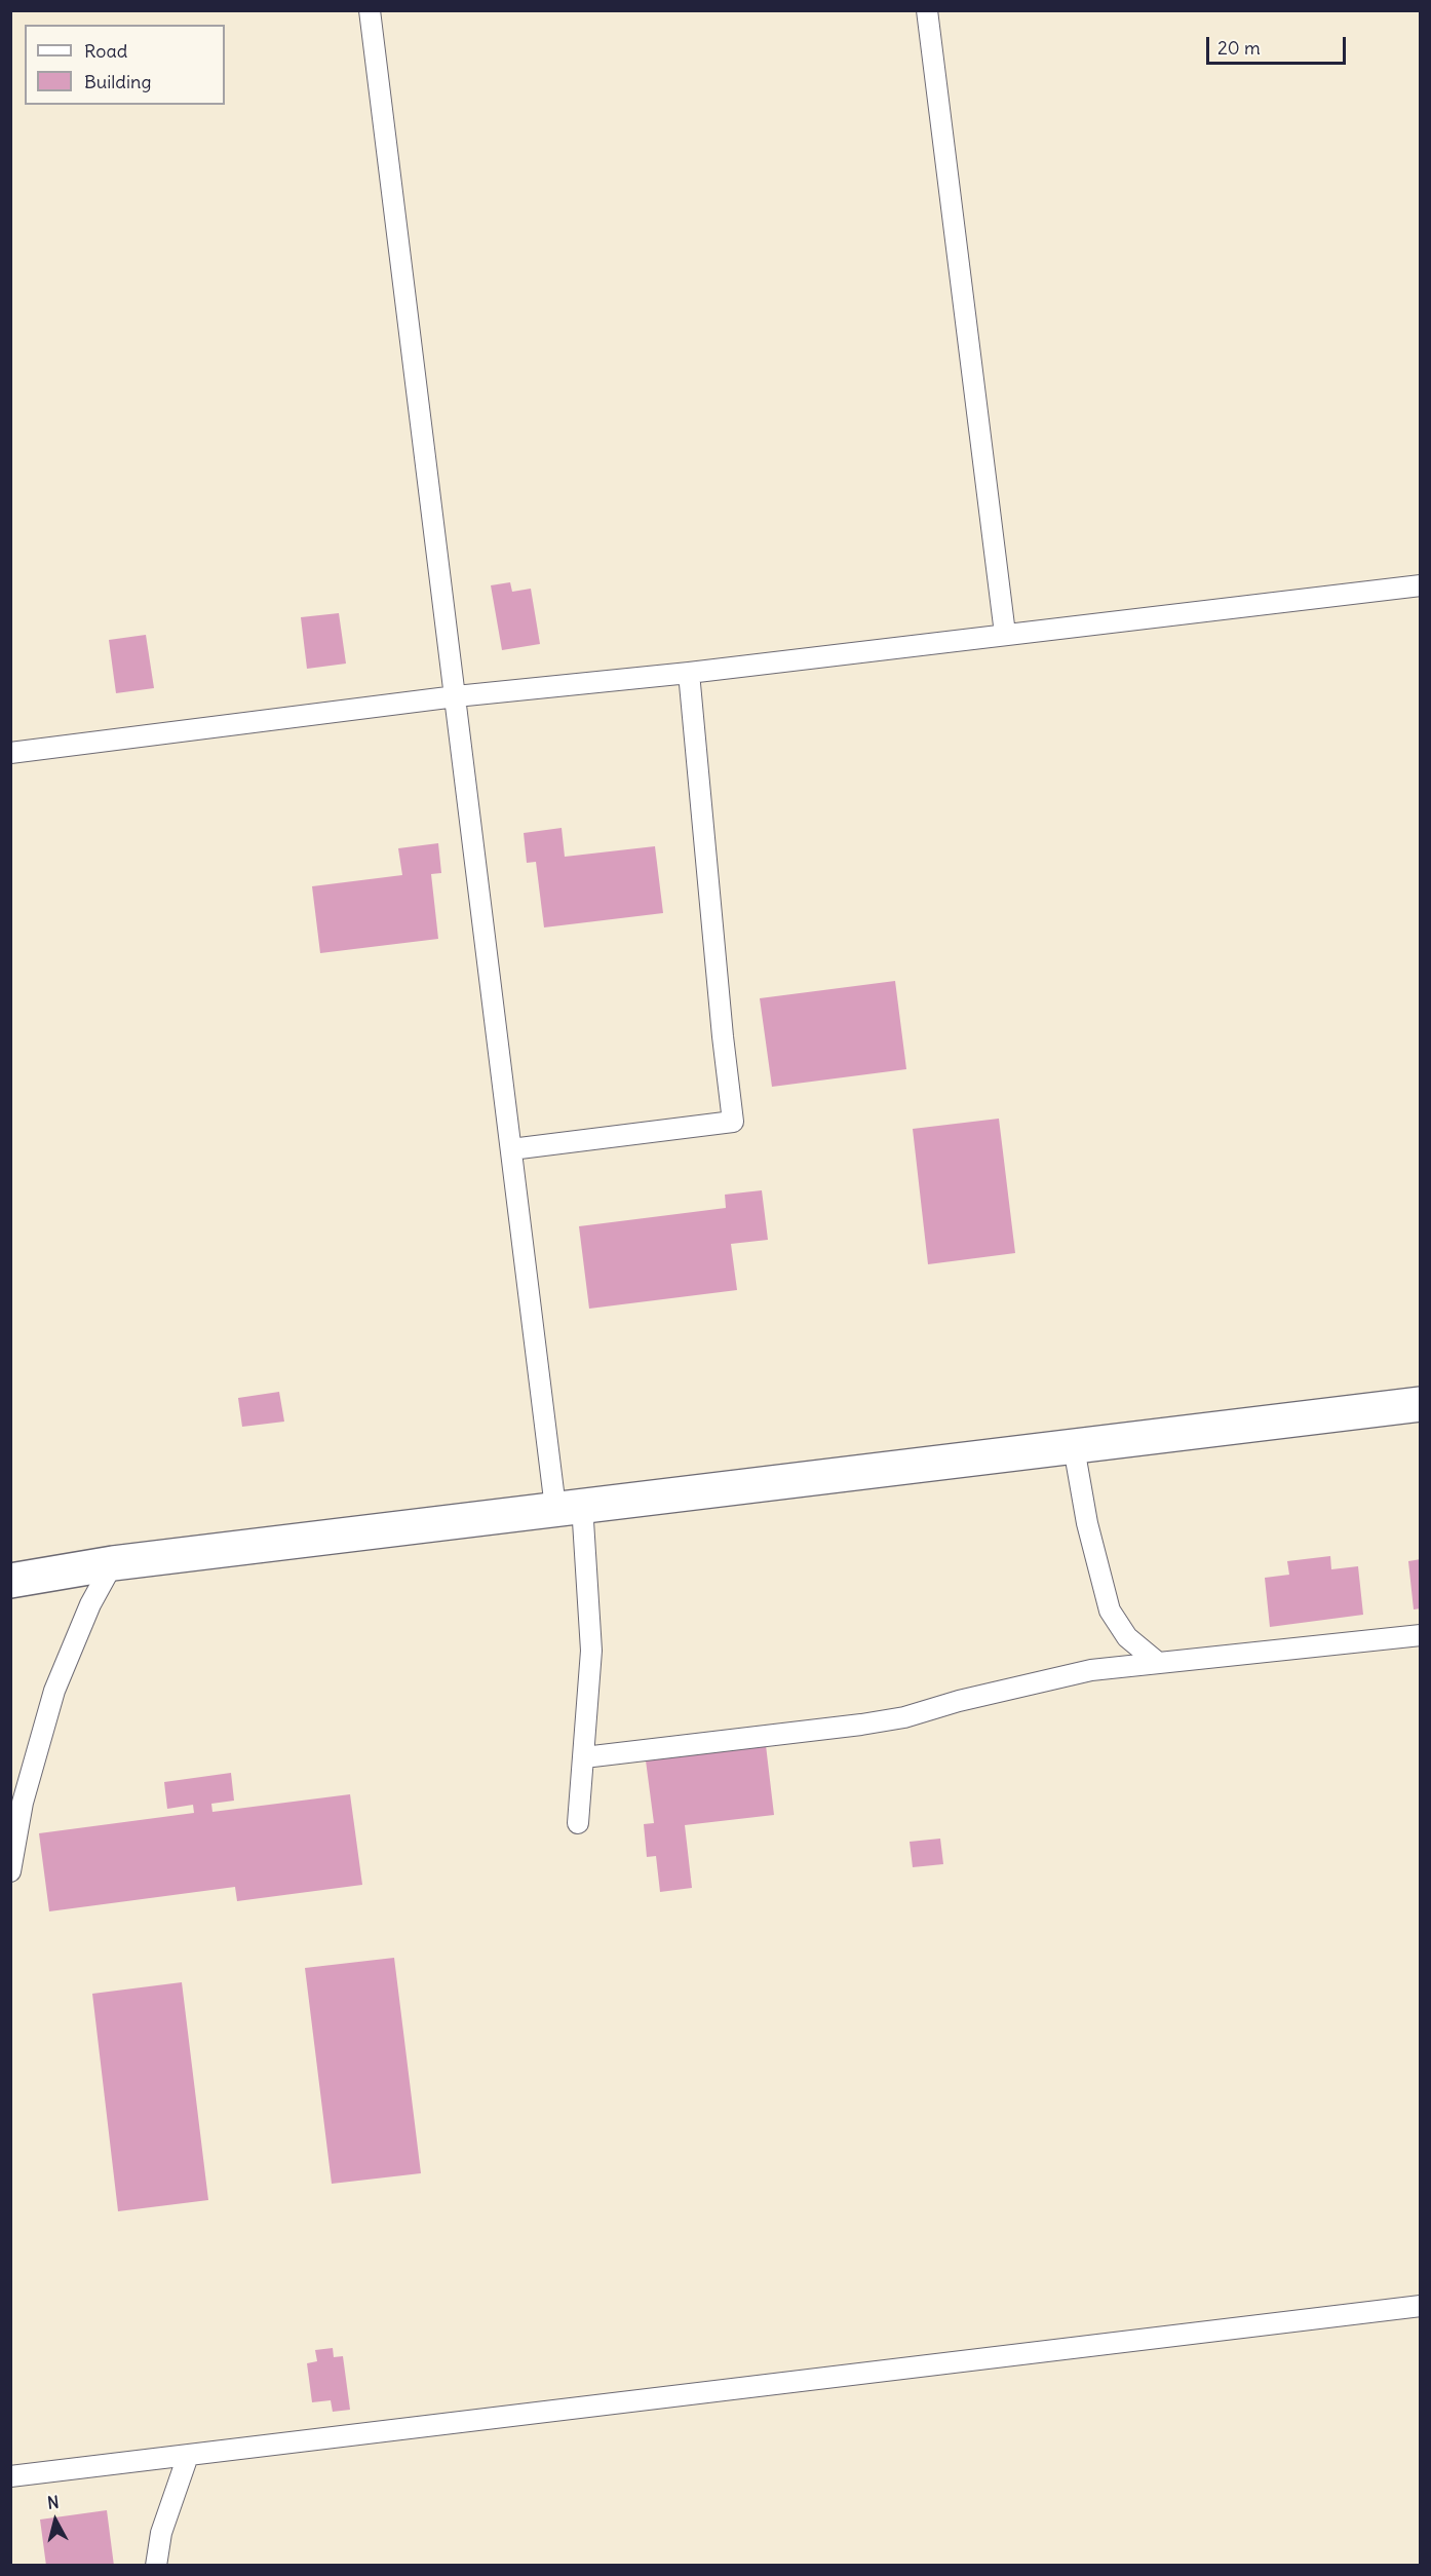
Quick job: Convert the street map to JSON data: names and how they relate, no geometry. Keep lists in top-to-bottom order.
{
  "legend": ["Road", "Building"],
  "scale_bar": "20 m",
  "north": "top"
}
